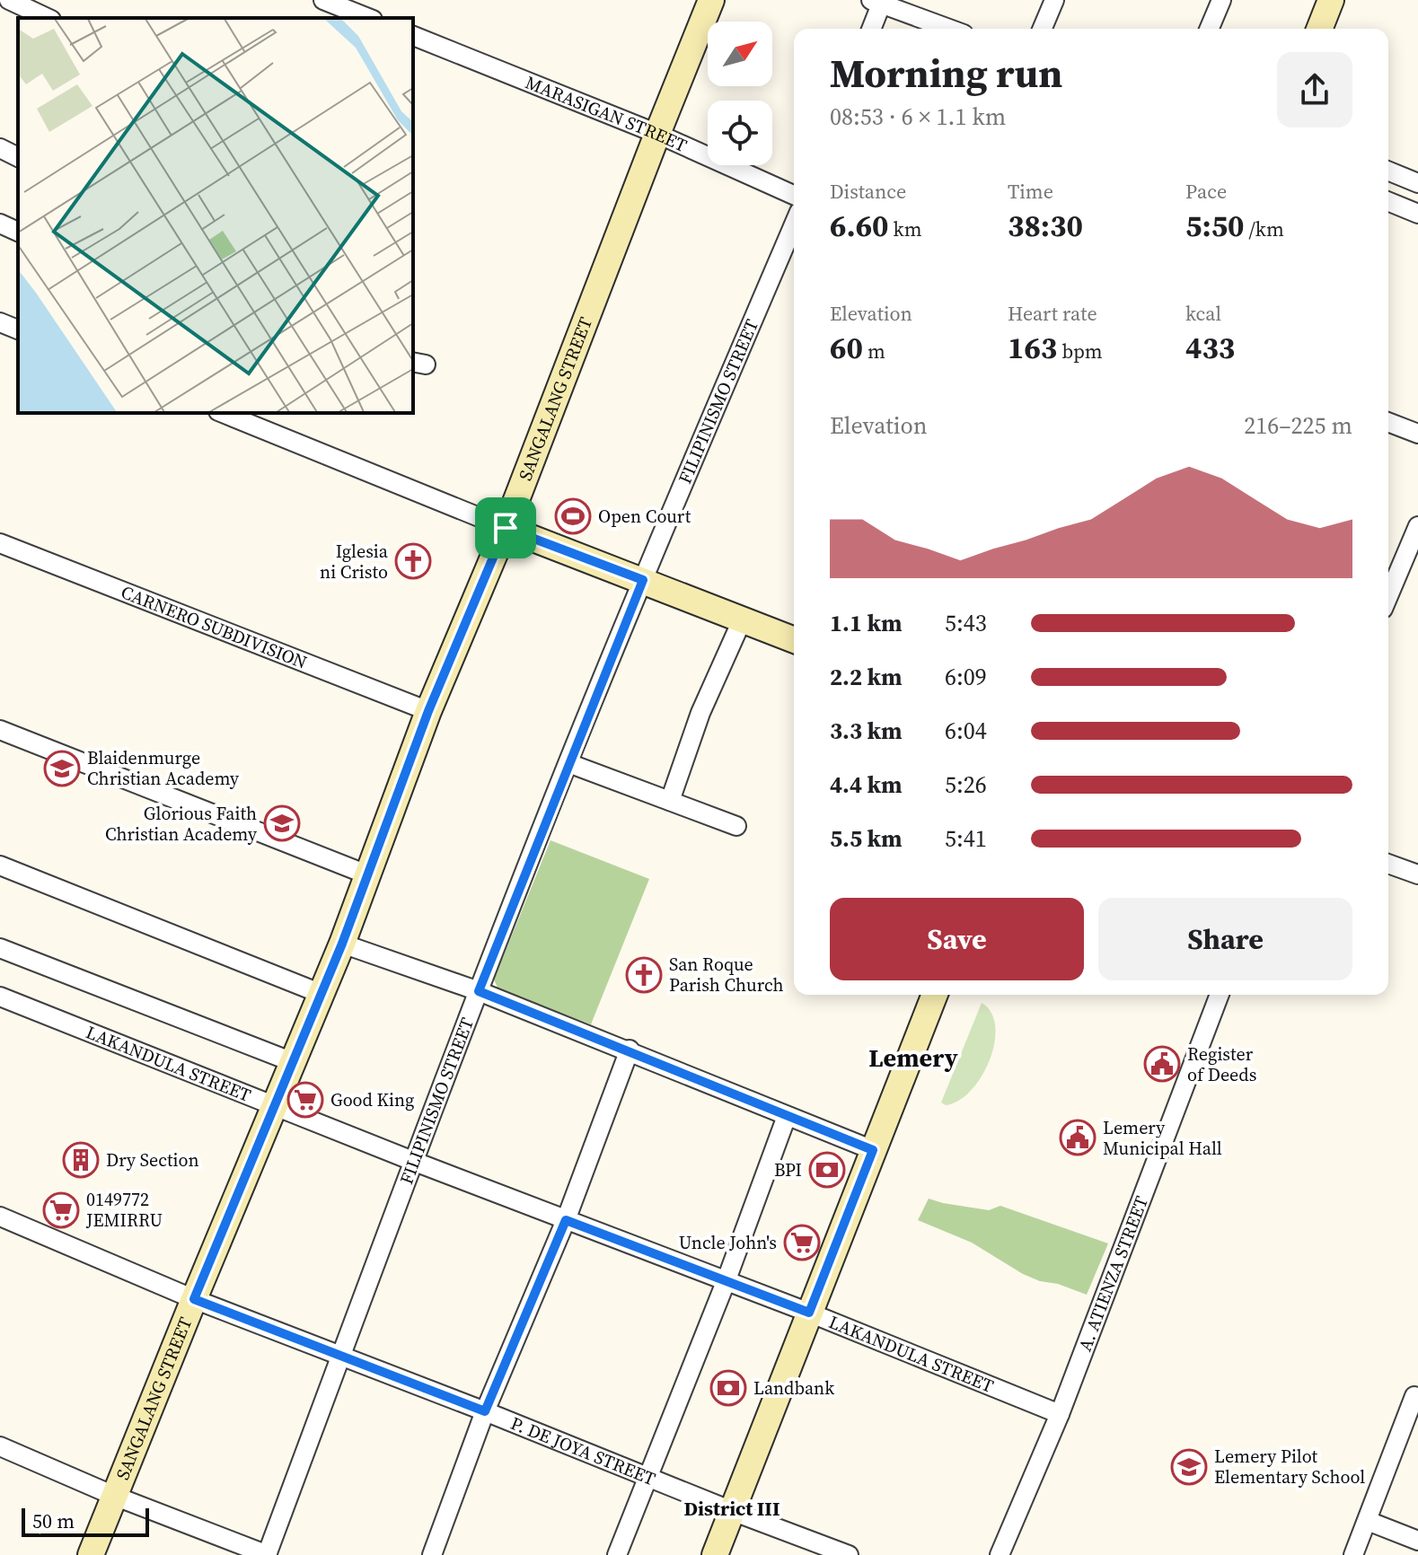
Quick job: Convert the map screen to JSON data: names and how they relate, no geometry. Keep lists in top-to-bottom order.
{
  "streets": {
    "street": [
      "MARASIGAN STREET",
      "SANGALANG STREET",
      "FILIPINISMO STREET",
      "CARNERO SUBDIVISION",
      "LAKANDULA STREET",
      "A. ATIENZA STREET",
      "P. DE JOYA STREET"
    ]
  },
  "crossings": [
    ["MARASIGAN STREET", "SANGALANG STREET"],
    ["SANGALANG STREET", "CARNERO SUBDIVISION"],
    ["SANGALANG STREET", "LAKANDULA STREET"],
    ["SANGALANG STREET", "P. DE JOYA STREET"],
    ["FILIPINISMO STREET", "LAKANDULA STREET"],
    ["FILIPINISMO STREET", "P. DE JOYA STREET"],
    ["LAKANDULA STREET", "A. ATIENZA STREET"]
  ],
  "districts": ["Lemery", "District III"],
  "places": {
    "sports": ["Open Court"],
    "church": ["Iglesia ni Cristo", "San Roque Parish Church"],
    "school or university": ["Blaidenmurge Christian Academy", "Glorious Faith Christian Academy", "Lemery Pilot Elementary School"],
    "public building": ["Register of Deeds", "Lemery Municipal Hall"],
    "supermarket": ["Good King", "0149772 JEMIRRU", "Uncle John's"],
    "building": ["Dry Section"],
    "bank": ["BPI", "Landbank"]
  },
  "scale_bar": "50 m",
  "north": "top right",
  "page": {
    "heading": ["Morning run", "08:53 · 6 × 1.1 km"],
    "stats": [
      ["Distance", "6.60 km"],
      ["Time", "38:30"],
      ["Pace", "5:50 /km"],
      ["Elevation", "60 m"],
      ["Heart rate", "163 bpm"],
      ["kcal", "433"]
    ],
    "chart": ["Elevation", "216–225 m"],
    "list": [
      {
        "name": "1.1 km",
        "note": "5:43"
      },
      {
        "name": "2.2 km",
        "note": "6:09"
      },
      {
        "name": "3.3 km",
        "note": "6:04"
      },
      {
        "name": "4.4 km",
        "note": "5:26"
      },
      {
        "name": "5.5 km",
        "note": "5:41"
      }
    ],
    "buttons": ["Save", "Share"],
    "scale": "50 m"
  }
}
